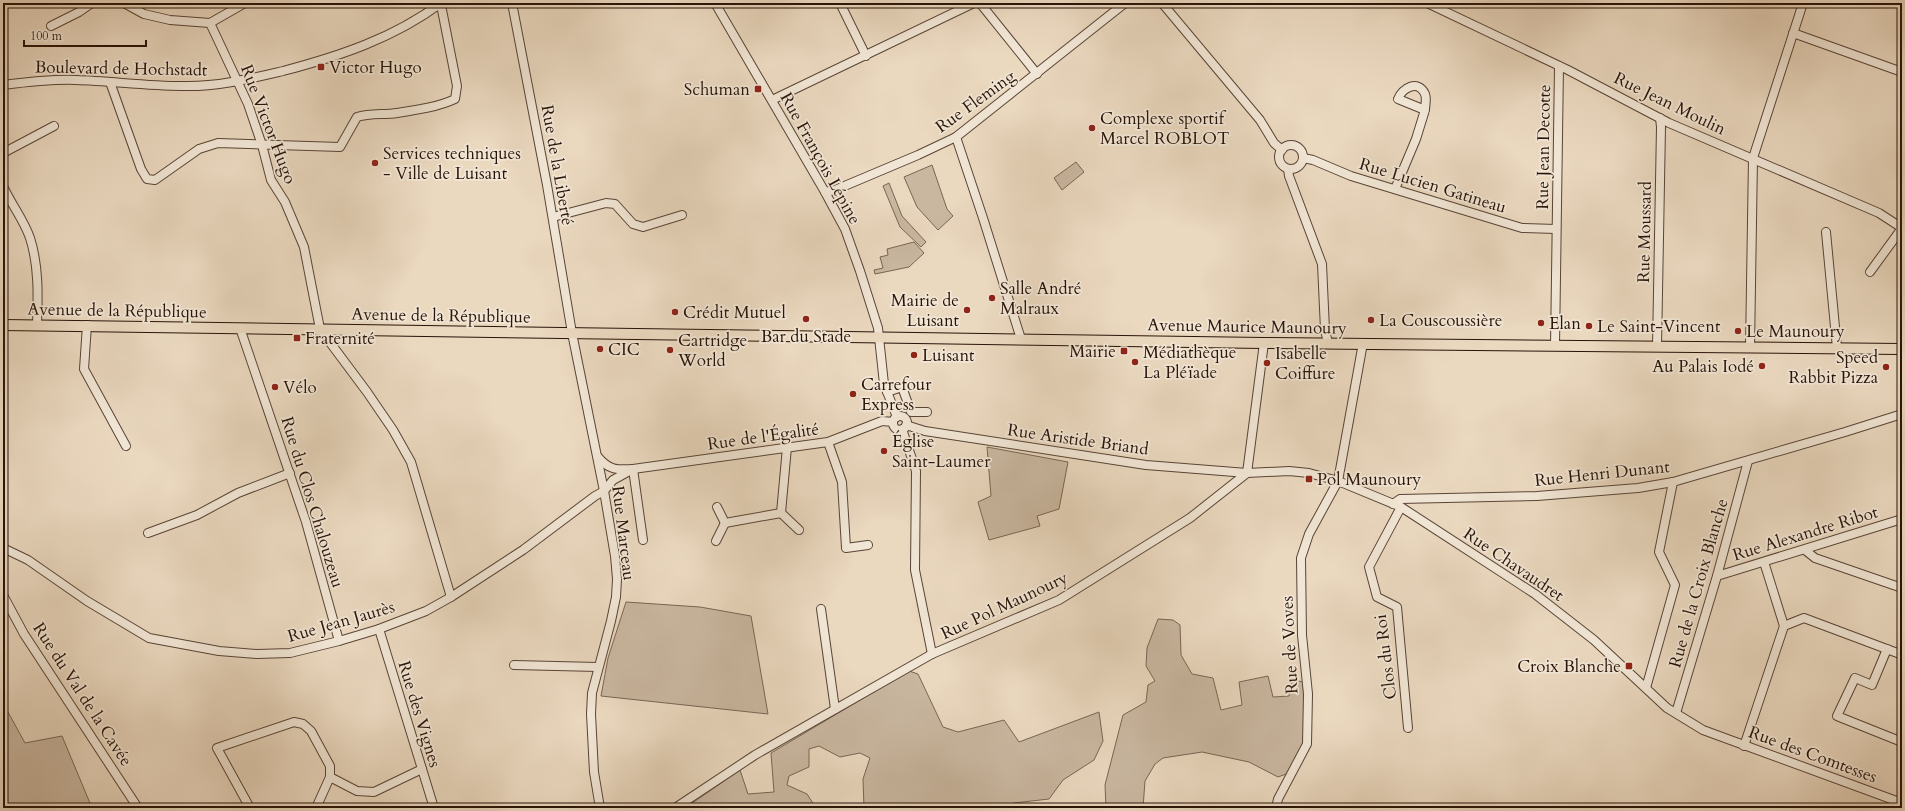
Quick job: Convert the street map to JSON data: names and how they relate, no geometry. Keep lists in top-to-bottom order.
{
  "streets": {
    "main road": ["Avenue de la République", "Avenue Maurice Maunoury"],
    "street": [
      "Boulevard de Hochstadt",
      "Rue Fleming",
      "Rue Jean Moulin",
      "Rue Victor Hugo",
      "Rue Jean Decotte",
      "Rue François Lépine",
      "Rue de la Liberté",
      "Rue Lucien Gatineau",
      "Rue Moussard",
      "Rue de l'Égalité",
      "Rue Aristide Briand",
      "Rue Henri Dunant",
      "Rue du Clos Chalouzeau",
      "Rue Marceau",
      "Rue Alexandre Ribot",
      "Rue Chavaudret",
      "Rue de la Croix Blanche",
      "Rue Pol Maunoury",
      "Rue Jean Jaurès",
      "Rue de Voves",
      "Clos du Roi",
      "Rue du Val de la Cavée",
      "Rue des Vignes",
      "Rue des Comtesses"
    ]
  },
  "crossings": [
    ["Boulevard de Hochstadt", "Rue Victor Hugo"],
    ["Rue Fleming", "Rue François Lépine"],
    ["Rue Jean Moulin", "Rue Jean Decotte"],
    ["Rue Jean Moulin", "Rue Moussard"],
    ["Rue Victor Hugo", "Avenue de la République"],
    ["Rue Jean Decotte", "Rue Lucien Gatineau"],
    ["Rue Jean Decotte", "Avenue Maurice Maunoury"],
    ["Rue François Lépine", "Avenue de la République"],
    ["Rue François Lépine", "Avenue Maurice Maunoury"],
    ["Rue François Lépine", "Rue de l'Égalité"],
    ["Rue de la Liberté", "Avenue de la République"],
    ["Rue de la Liberté", "Rue Marceau"],
    ["Rue Moussard", "Avenue Maurice Maunoury"],
    ["Avenue de la République", "Avenue Maurice Maunoury"],
    ["Avenue de la République", "Rue du Clos Chalouzeau"],
    ["Avenue de la République", "Rue Marceau"],
    ["Avenue Maurice Maunoury", "Rue de Voves"],
    ["Rue de l'Égalité", "Rue Marceau"],
    ["Rue de l'Égalité", "Rue Jean Jaurès"],
    ["Rue Aristide Briand", "Rue Chavaudret"],
    ["Rue Aristide Briand", "Rue Pol Maunoury"],
    ["Rue Henri Dunant", "Rue Chavaudret"],
    ["Rue Henri Dunant", "Rue de la Croix Blanche"],
    ["Rue du Clos Chalouzeau", "Rue Jean Jaurès"],
    ["Rue Marceau", "Rue Jean Jaurès"],
    ["Rue Alexandre Ribot", "Rue de la Croix Blanche"],
    ["Rue Chavaudret", "Rue de la Croix Blanche"],
    ["Rue Chavaudret", "Rue Pol Maunoury"],
    ["Rue Chavaudret", "Rue de Voves"],
    ["Rue Chavaudret", "Clos du Roi"],
    ["Rue Chavaudret", "Rue des Comtesses"],
    ["Rue Jean Jaurès", "Rue des Vignes"]
  ],
  "places": {
    "transit": [
      "Victor Hugo",
      "Schuman",
      "Fraternité",
      "Mairie",
      "Pol Maunoury",
      "Croix Blanche"
    ],
    "other": [
      "Complexe sportif Marcel ROBLOT",
      "Services techniques - Ville de Luisant",
      "Salle André Malraux",
      "Mairie de Luisant",
      "Crédit Mutuel",
      "Bar du Stade",
      "La Couscoussière",
      "Elan",
      "Le Saint-Vincent",
      "Le Maunoury",
      "CIC",
      "Cartridge World",
      "Luisant",
      "Médiathèque La Pléïade",
      "Isabelle Coiffure",
      "Au Palais Iodé",
      "Speed Rabbit Pizza",
      "Vélo",
      "Carrefour Express",
      "Église Saint-Laumer"
    ]
  },
  "scale_bar": "100 m"
}
